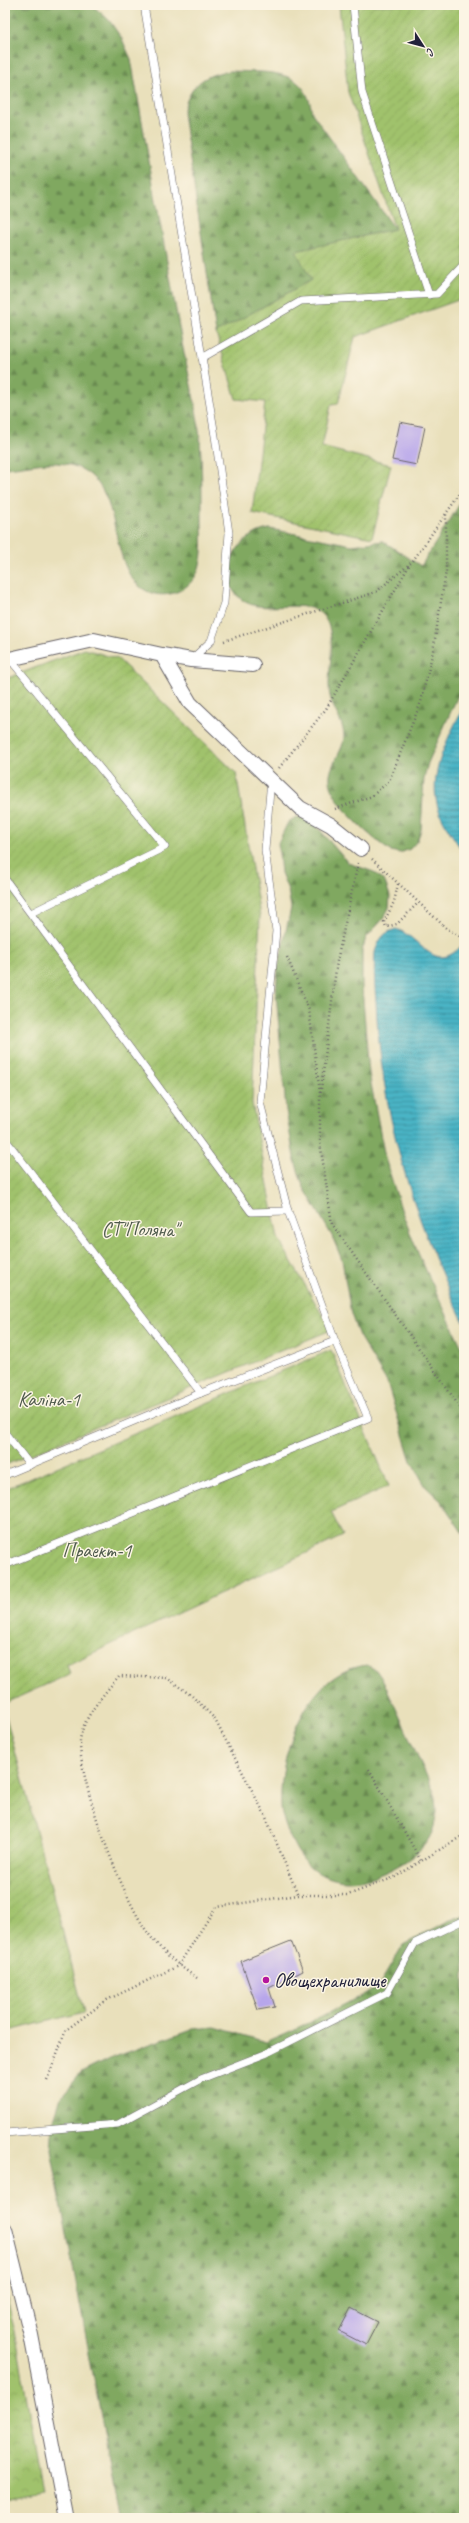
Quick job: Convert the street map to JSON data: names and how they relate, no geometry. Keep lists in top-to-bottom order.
{
  "parks": ["СТ\"Поляна\"", "Каліна-1", "Праект-1"],
  "places": ["Овощехранилище"],
  "north": "bottom right"
}
